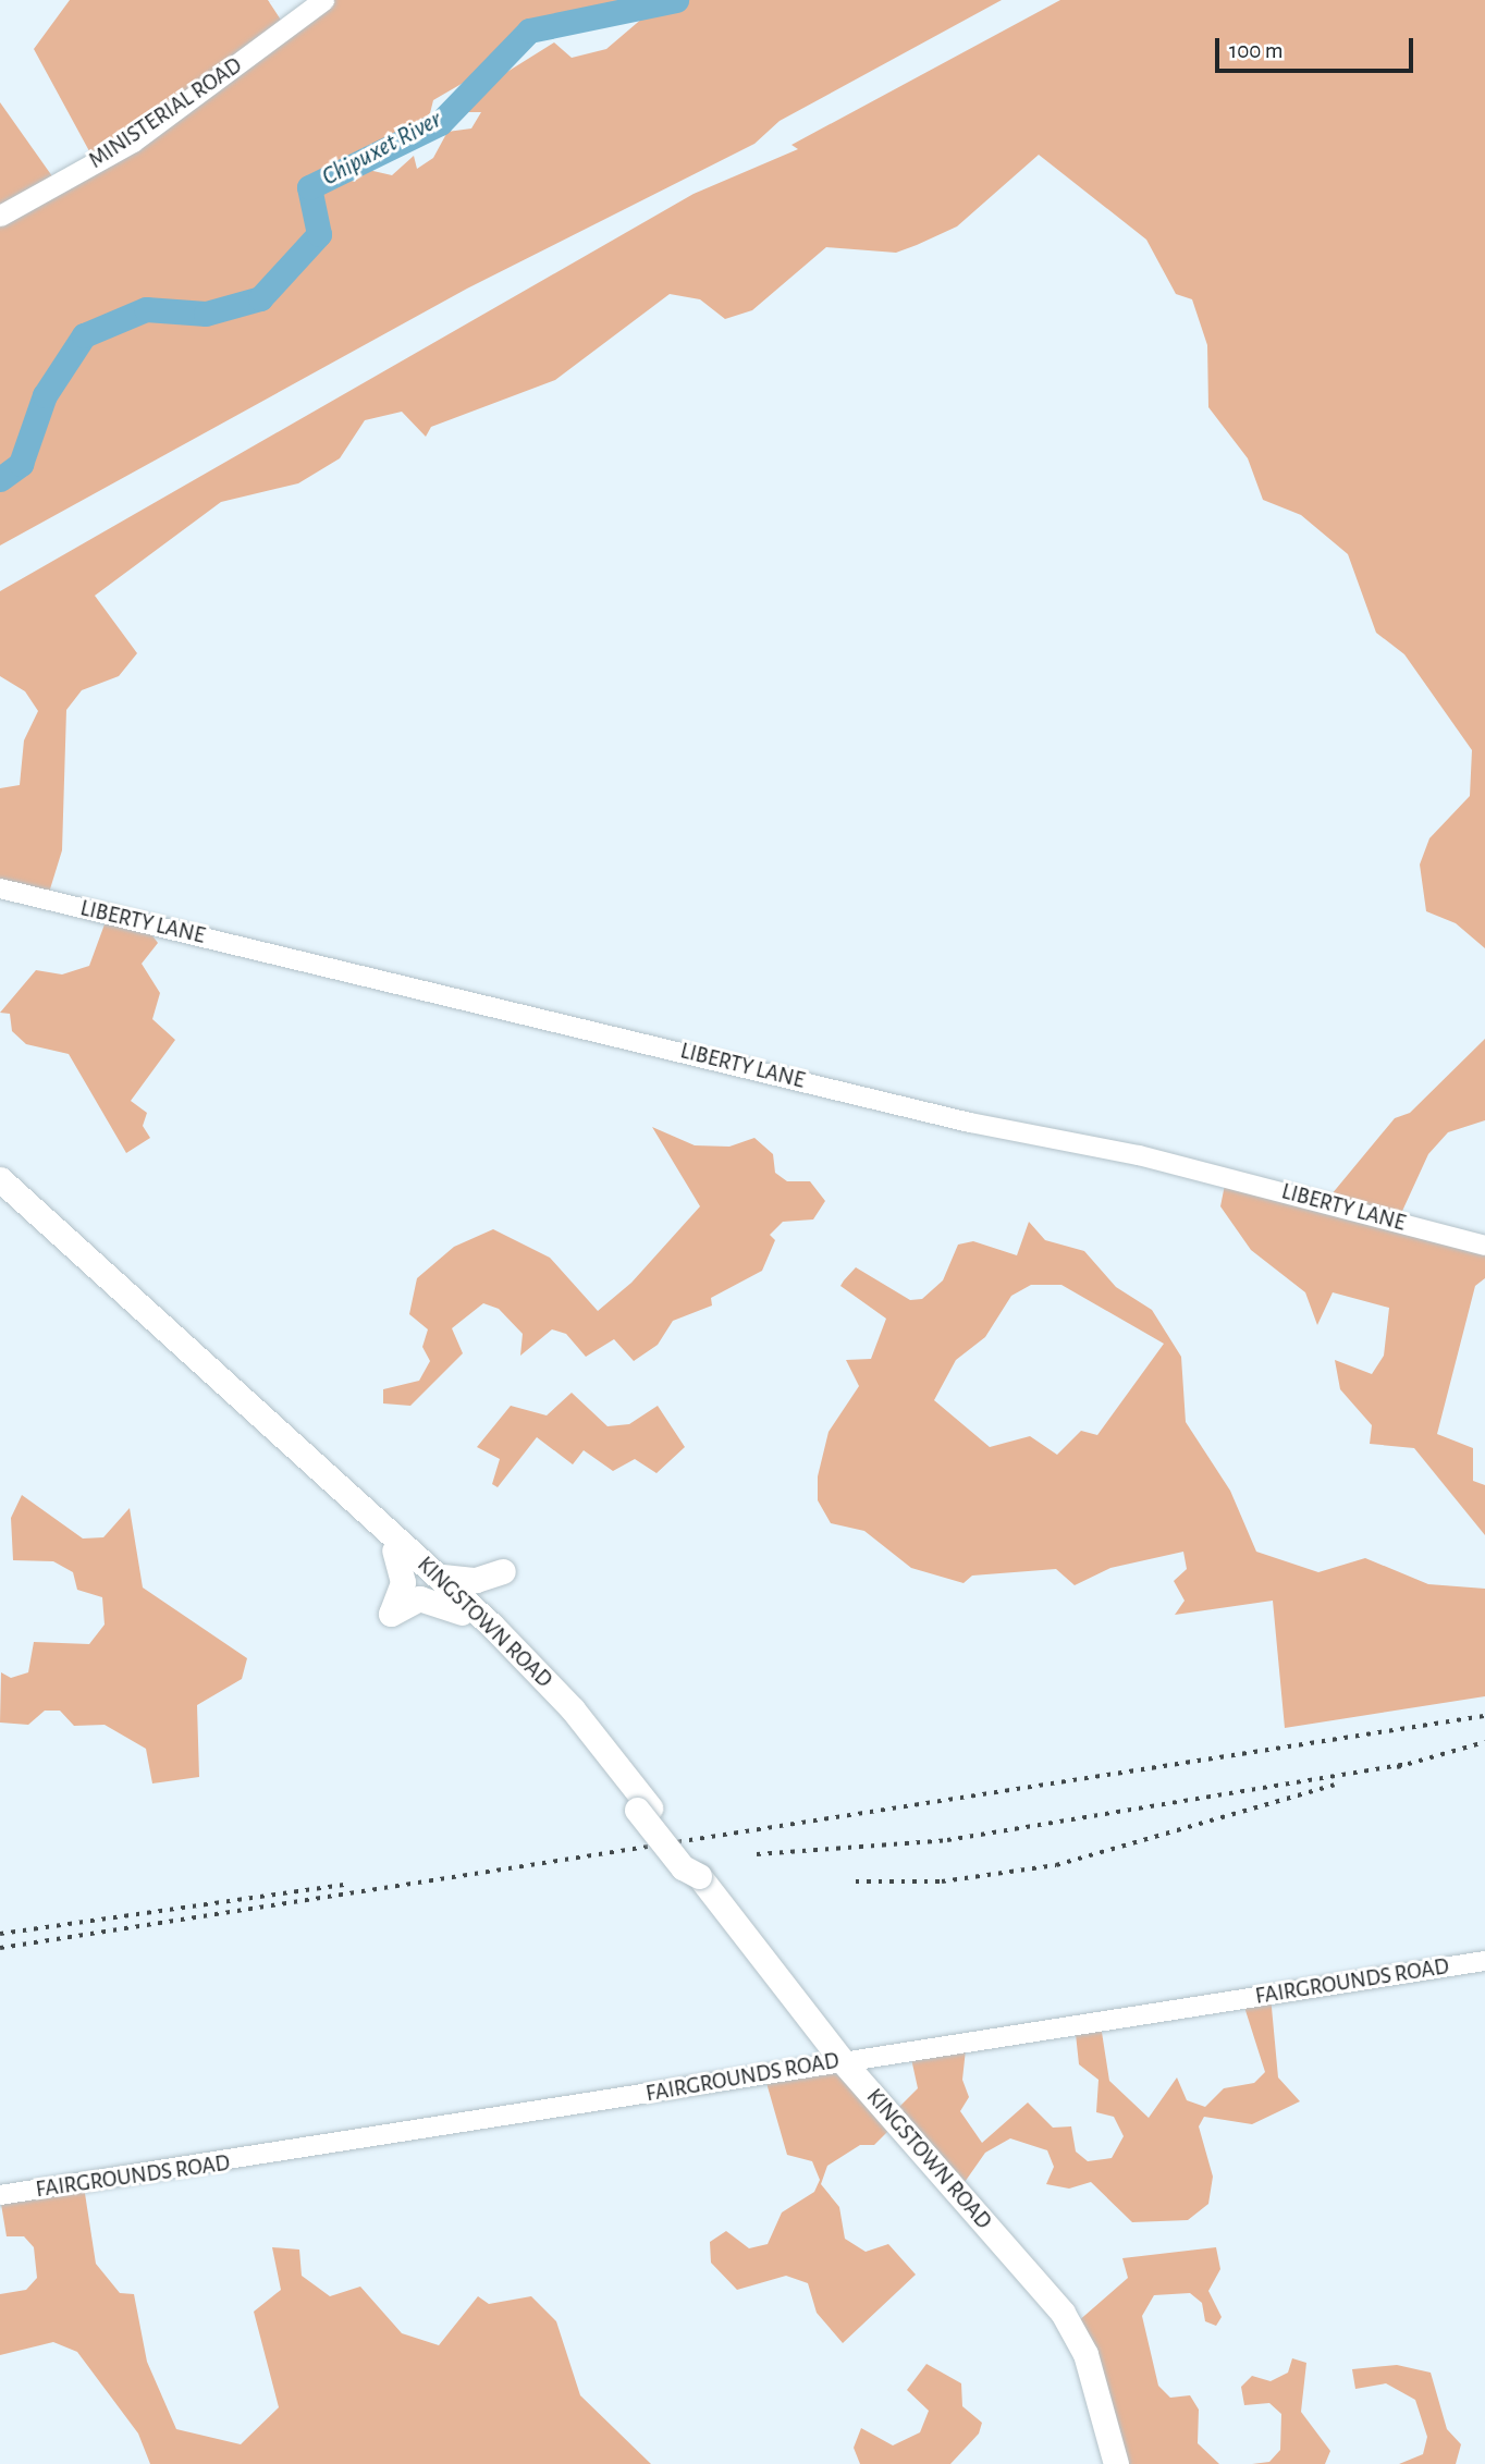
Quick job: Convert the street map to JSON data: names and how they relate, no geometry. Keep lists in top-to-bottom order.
{
  "streets": {
    "main road": ["MINISTERIAL ROAD", "KINGSTOWN ROAD"],
    "street": ["LIBERTY LANE", "FAIRGROUNDS ROAD"]
  },
  "crossings": [
    ["KINGSTOWN ROAD", "FAIRGROUNDS ROAD"]
  ],
  "water": ["Chipuxet River"],
  "scale_bar": "100 m"
}
